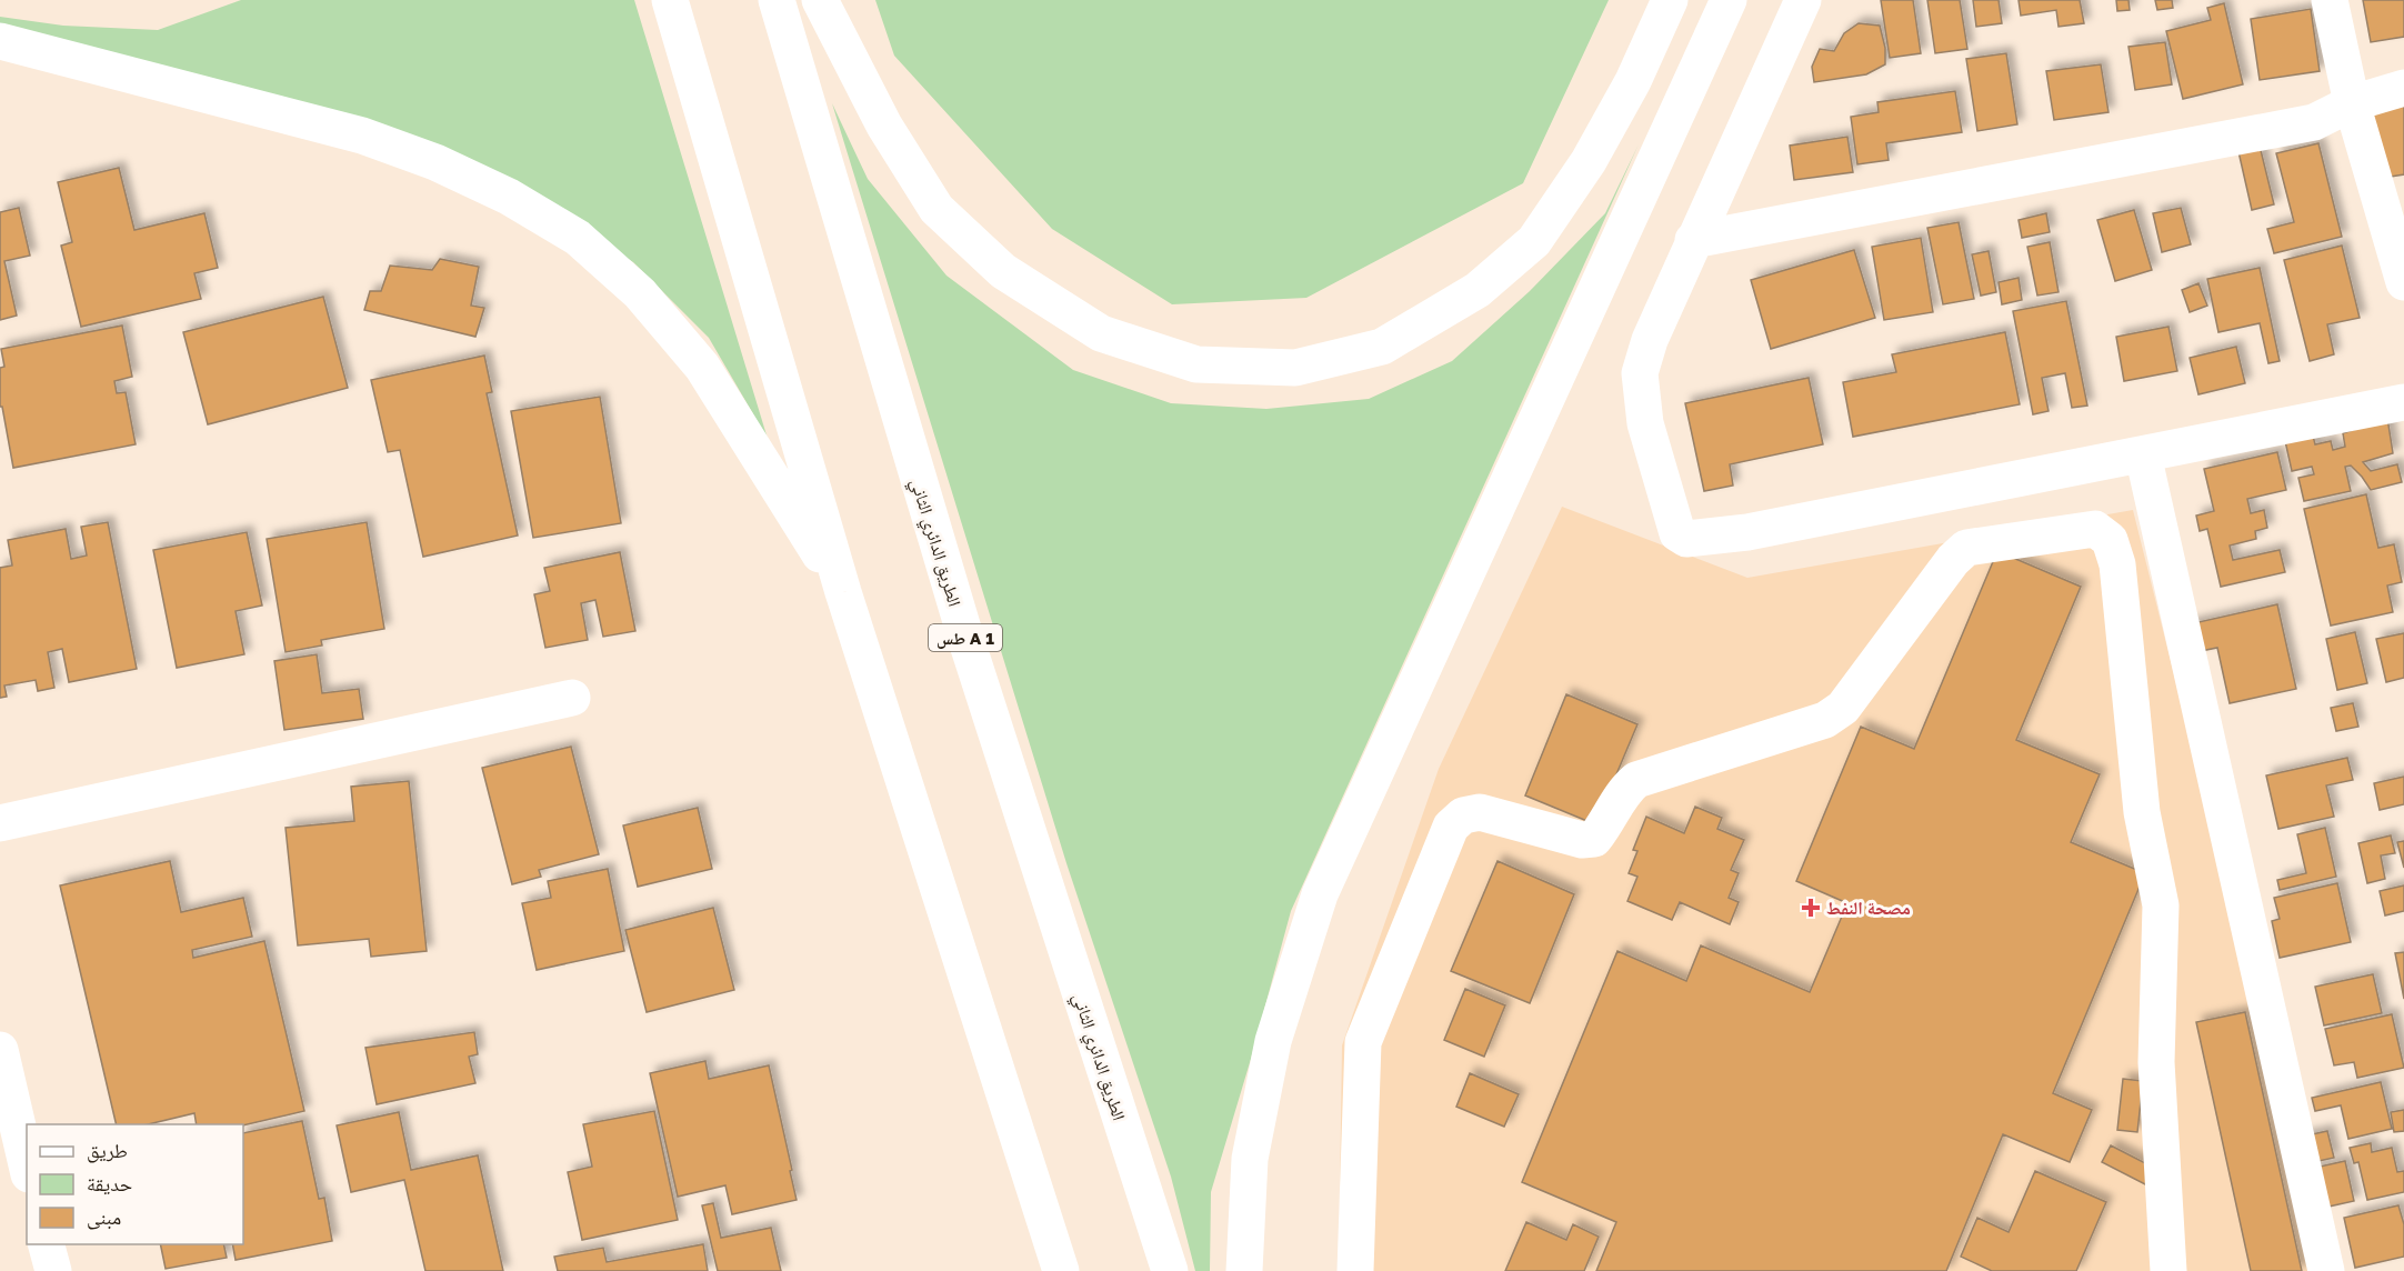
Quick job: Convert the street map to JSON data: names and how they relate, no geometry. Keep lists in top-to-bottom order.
{
  "streets": {
    "main road": ["الطريق الدائري الثاني", "طس A 1"]
  },
  "places": {
    "health": ["مصحة النفط"]
  },
  "legend": ["طريق", "حديقة", "مبنى"]
}
